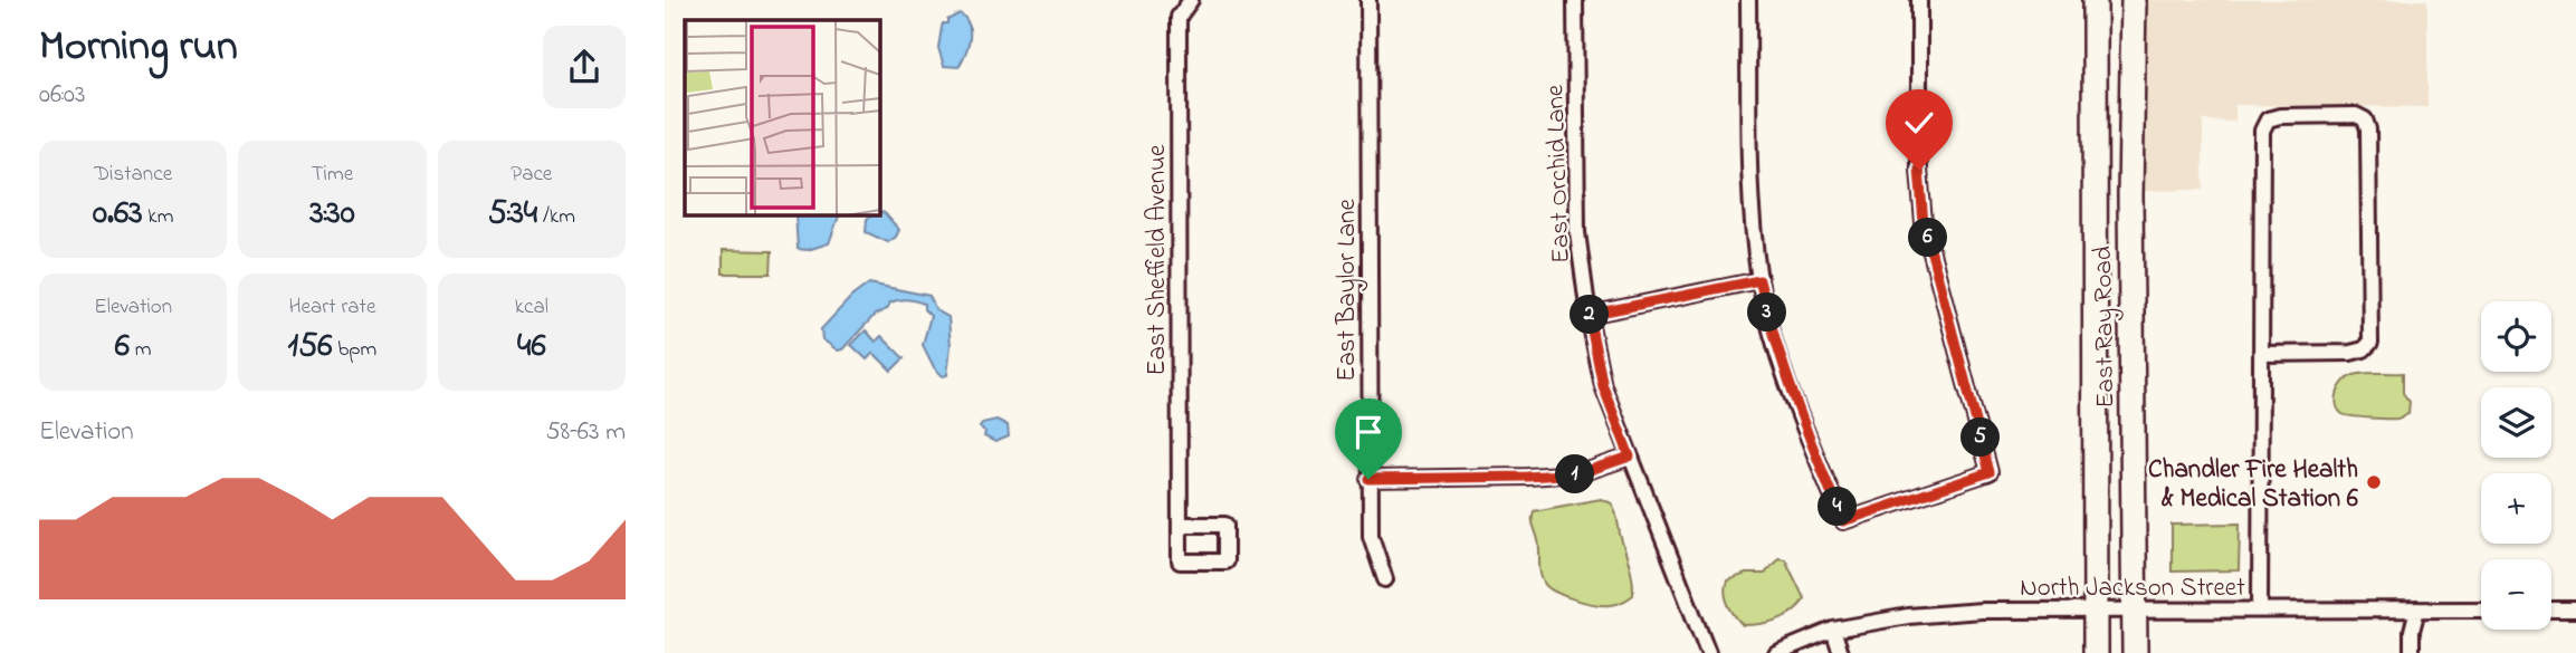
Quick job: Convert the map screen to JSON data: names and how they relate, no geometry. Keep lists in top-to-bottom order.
{
  "streets": {
    "main road": ["East Ray Road"],
    "street": [
      "East Orchid Lane",
      "East Sheffield Avenue",
      "East Baylor Lane",
      "North Jackson Street"
    ]
  },
  "crossings": [
    ["East Ray Road", "North Jackson Street"]
  ],
  "places": ["Chandler Fire Health & Medical Station 6"],
  "page": {
    "heading": ["Morning run", "06:03"],
    "stats": [
      ["Distance", "0.63 km"],
      ["Time", "3:30"],
      ["Pace", "5:34 /km"],
      ["Elevation", "6 m"],
      ["Heart rate", "156 bpm"],
      ["kcal", "46"]
    ],
    "pins": [
      "6",
      "3",
      "2",
      "5",
      "1",
      "4"
    ],
    "map_buttons": ["+", "−"],
    "chart": ["Elevation", "58–63 m"]
  }
}
